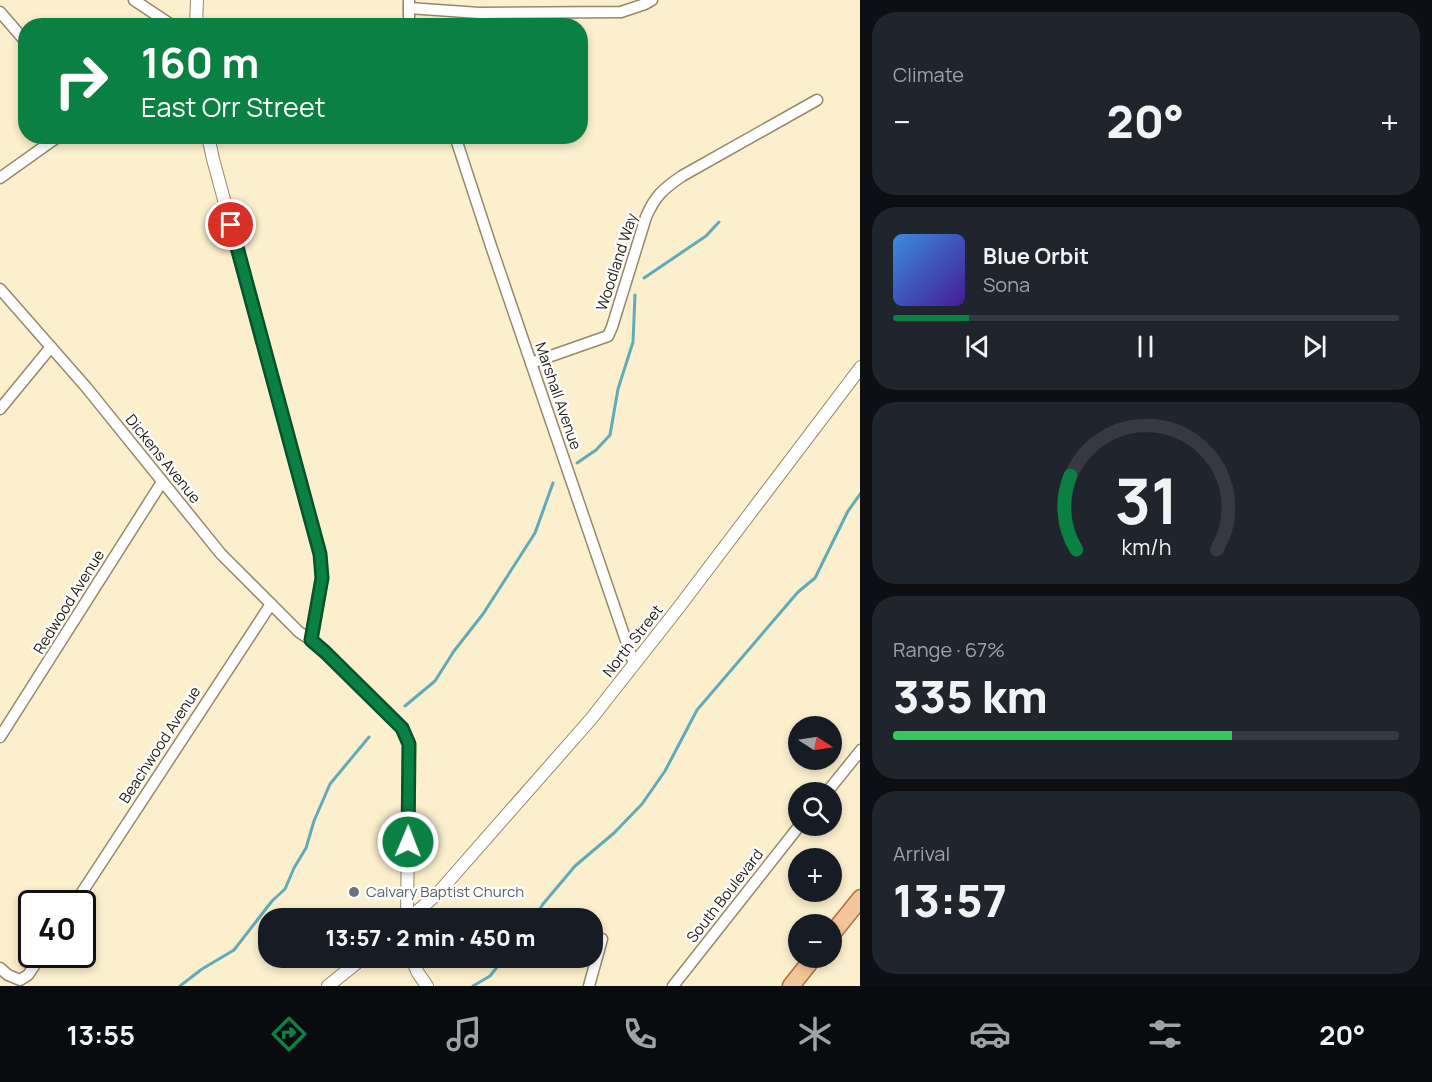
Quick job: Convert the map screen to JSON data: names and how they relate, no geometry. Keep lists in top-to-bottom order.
{
  "streets": {
    "street": [
      "Woodland Way",
      "Marshall Avenue",
      "Dickens Avenue",
      "Redwood Avenue",
      "North Street",
      "Beachwood Avenue",
      "South Boulevard"
    ]
  },
  "crossings": [
    ["Woodland Way", "Marshall Avenue"],
    ["Marshall Avenue", "North Street"],
    ["Dickens Avenue", "Redwood Avenue"],
    ["Dickens Avenue", "Beachwood Avenue"]
  ],
  "places": ["Calvary Baptist Church"],
  "north": "right",
  "page": {
    "tile": [
      "Climate",
      ["Range · 67%", "335 km"],
      ["Arrival", "13:57"]
    ],
    "turn": ["160 m", "East Orr Street"],
    "heat": ["−", "20°", "+"],
    "song": ["Blue Orbit", "Sona"],
    "map_buttons": ["+", "−"],
    "limit": "40",
    "trip": "13:57 · 2 min · 450 m",
    "tabs": ["13:55", "20°"],
    "gauge": ["31", "km/h"]
  }
}
